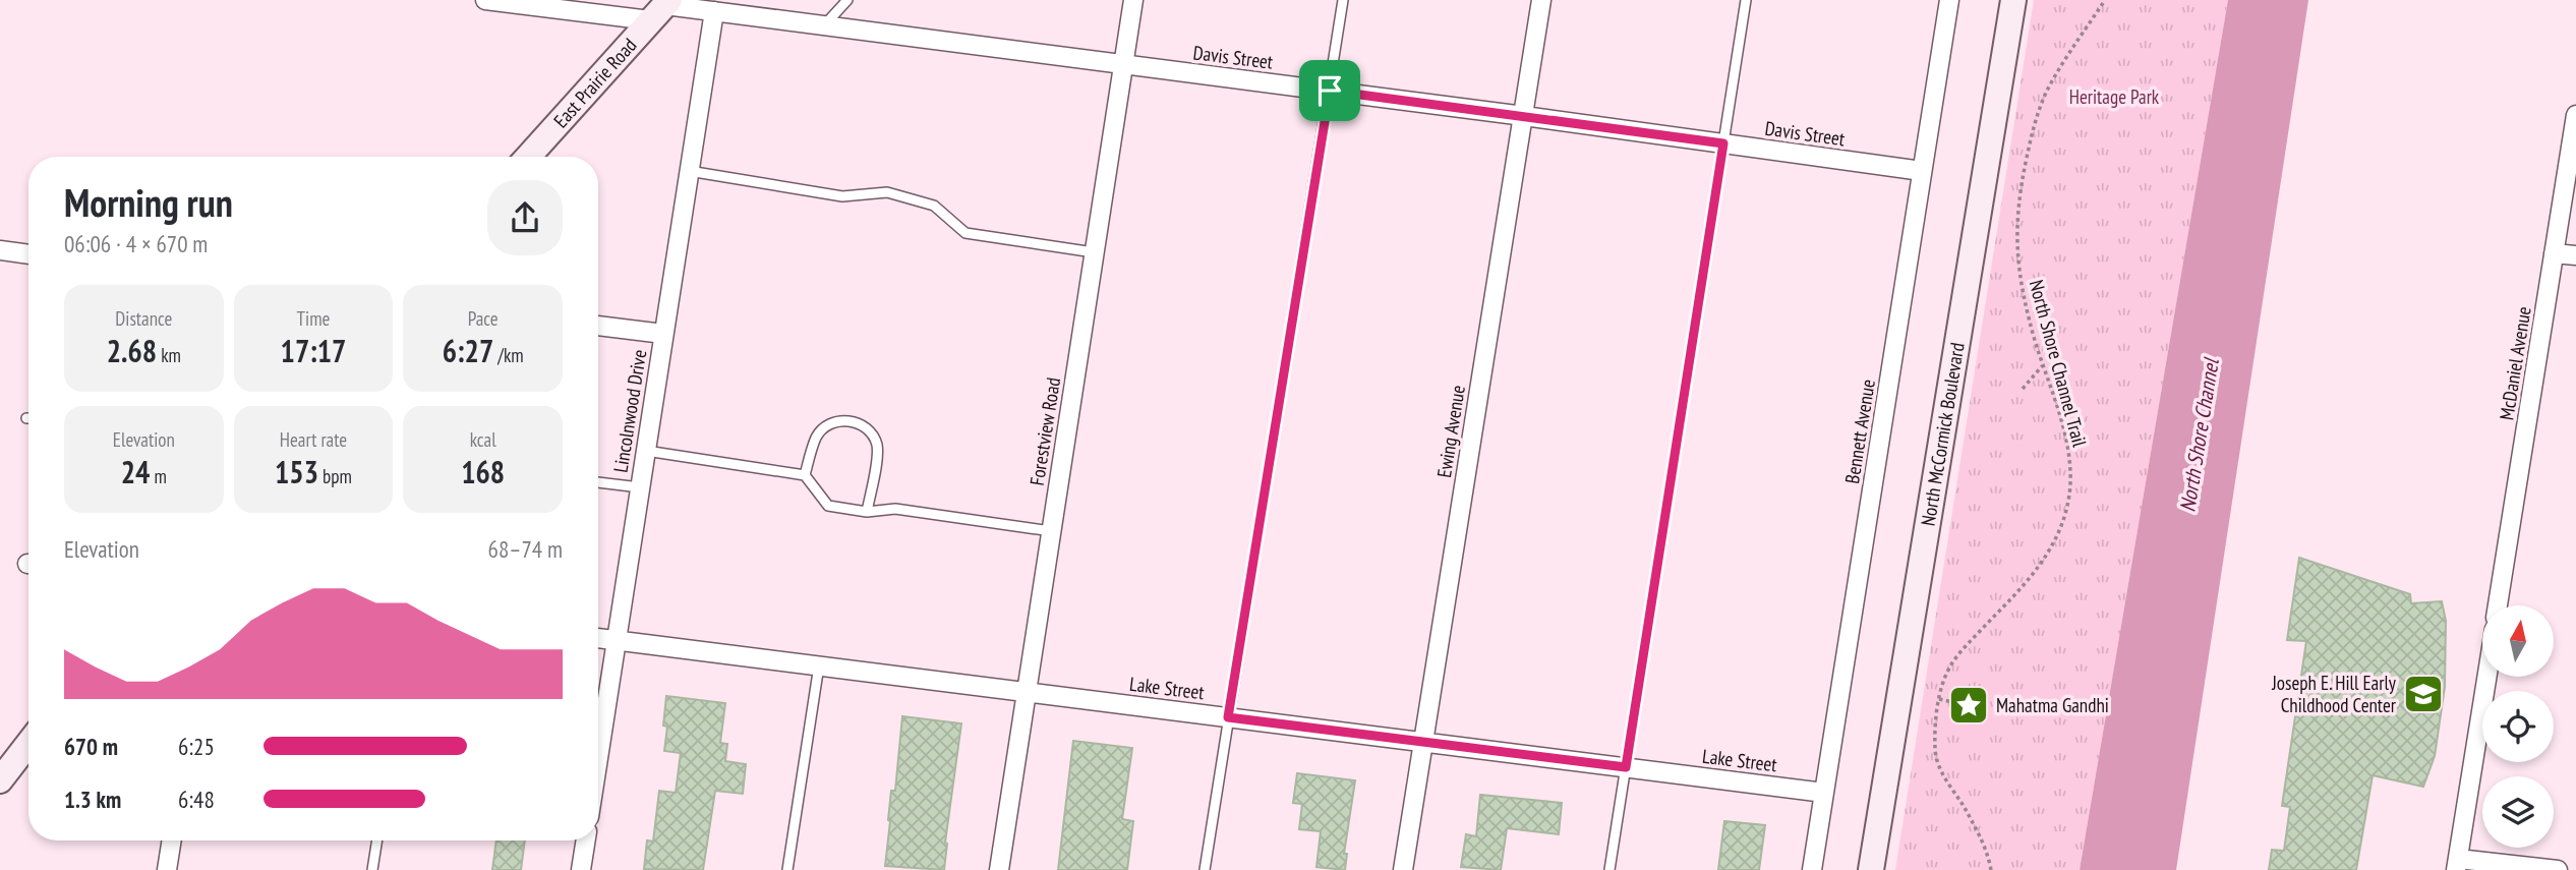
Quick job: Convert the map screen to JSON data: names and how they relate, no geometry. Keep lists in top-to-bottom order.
{
  "streets": {
    "main road": ["East Prairie Road", "North McCormick Boulevard"],
    "street": [
      "Davis Street",
      "McDaniel Avenue",
      "Lincolnwood Drive",
      "Forestview Road",
      "Ewing Avenue",
      "Bennett Avenue",
      "Lake Street"
    ],
    "path": ["North Shore Channel Trail"]
  },
  "crossings": [
    ["Davis Street", "East Prairie Road"],
    ["Davis Street", "Lincolnwood Drive"],
    ["Davis Street", "Forestview Road"],
    ["Davis Street", "Ewing Avenue"],
    ["Davis Street", "Bennett Avenue"],
    ["Lincolnwood Drive", "Lake Street"],
    ["Forestview Road", "Lake Street"],
    ["Ewing Avenue", "Lake Street"],
    ["Bennett Avenue", "Lake Street"]
  ],
  "water": ["North Shore Channel"],
  "parks": ["Heritage Park"],
  "places": {
    "school or university": ["Joseph E. Hill Early Childhood Center"],
    "place": ["Mahatma Gandhi"]
  },
  "north": "top",
  "page": {
    "heading": ["Morning run", "06:06 · 4 × 670 m"],
    "stats": [
      ["Distance", "2.68 km"],
      ["Time", "17:17"],
      ["Pace", "6:27 /km"],
      ["Elevation", "24 m"],
      ["Heart rate", "153 bpm"],
      ["kcal", "168"]
    ],
    "chart": ["Elevation", "68–74 m"],
    "list": [
      {
        "name": "670 m",
        "note": "6:25"
      },
      {
        "name": "1.3 km",
        "note": "6:48"
      }
    ]
  }
}
